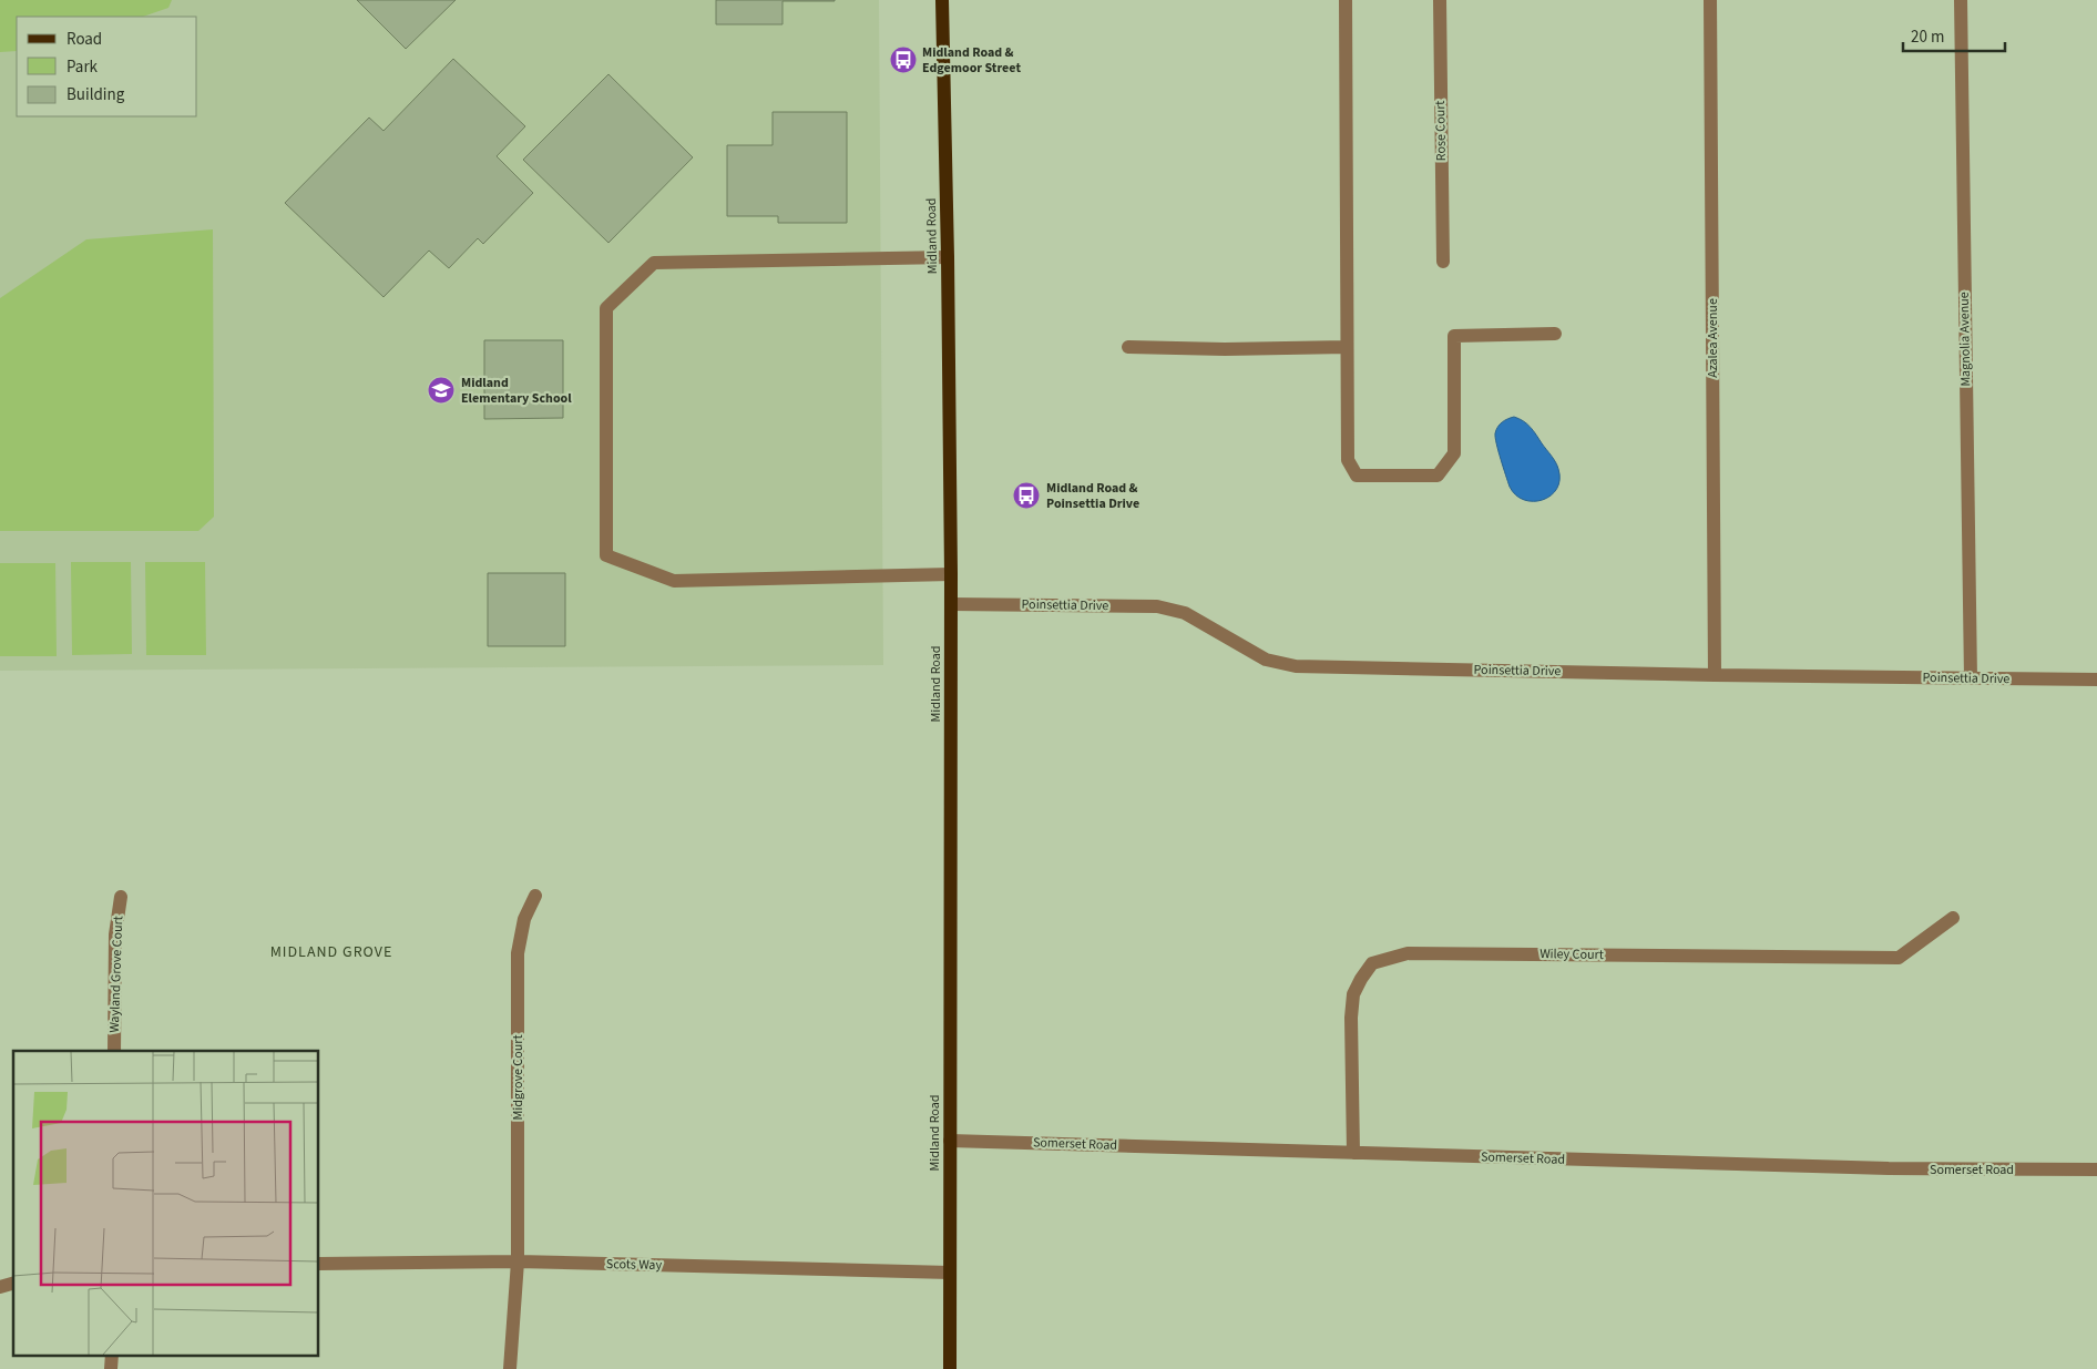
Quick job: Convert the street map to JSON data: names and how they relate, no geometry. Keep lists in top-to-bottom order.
{
  "streets": {
    "main road": ["Midland Road"],
    "street": [
      "Rose Court",
      "Azalea Avenue",
      "Magnolia Avenue",
      "Poinsettia Drive",
      "Wiley Court",
      "Wayland Grove Court",
      "Midgrove Court",
      "Somerset Road",
      "Scots Way"
    ]
  },
  "crossings": [
    ["Midland Road", "Poinsettia Drive"],
    ["Midland Road", "Somerset Road"],
    ["Midland Road", "Scots Way"],
    ["Azalea Avenue", "Poinsettia Drive"],
    ["Magnolia Avenue", "Poinsettia Drive"],
    ["Wiley Court", "Somerset Road"],
    ["Midgrove Court", "Scots Way"]
  ],
  "districts": ["MIDLAND GROVE"],
  "places": {
    "bus stop": ["Midland Road & Edgemoor Street", "Midland Road & Poinsettia Drive"],
    "school or university": ["Midland Elementary School"]
  },
  "legend": ["Road", "Park", "Building"],
  "scale_bar": "20 m"
}
